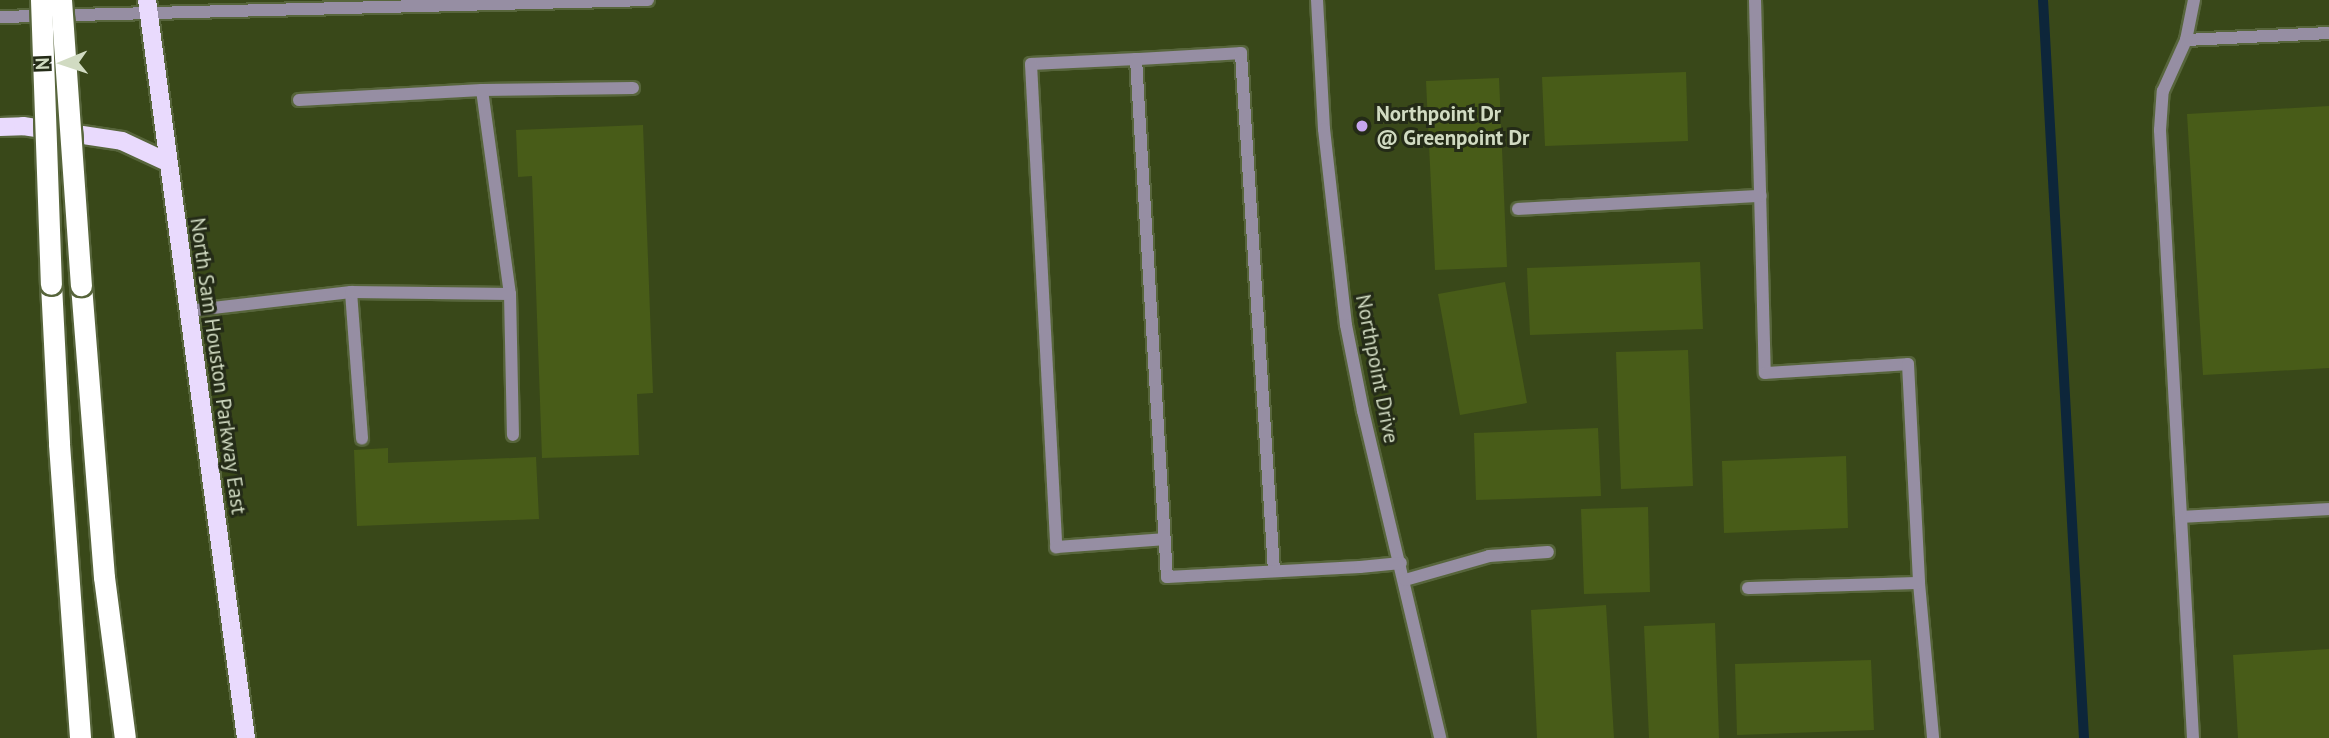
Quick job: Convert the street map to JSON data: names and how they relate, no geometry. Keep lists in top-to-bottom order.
{
  "streets": {
    "main road": ["North Sam Houston Parkway East"],
    "street": ["Northpoint Drive"]
  },
  "places": ["Northpoint Dr @ Greenpoint Dr"],
  "north": "left"
}
